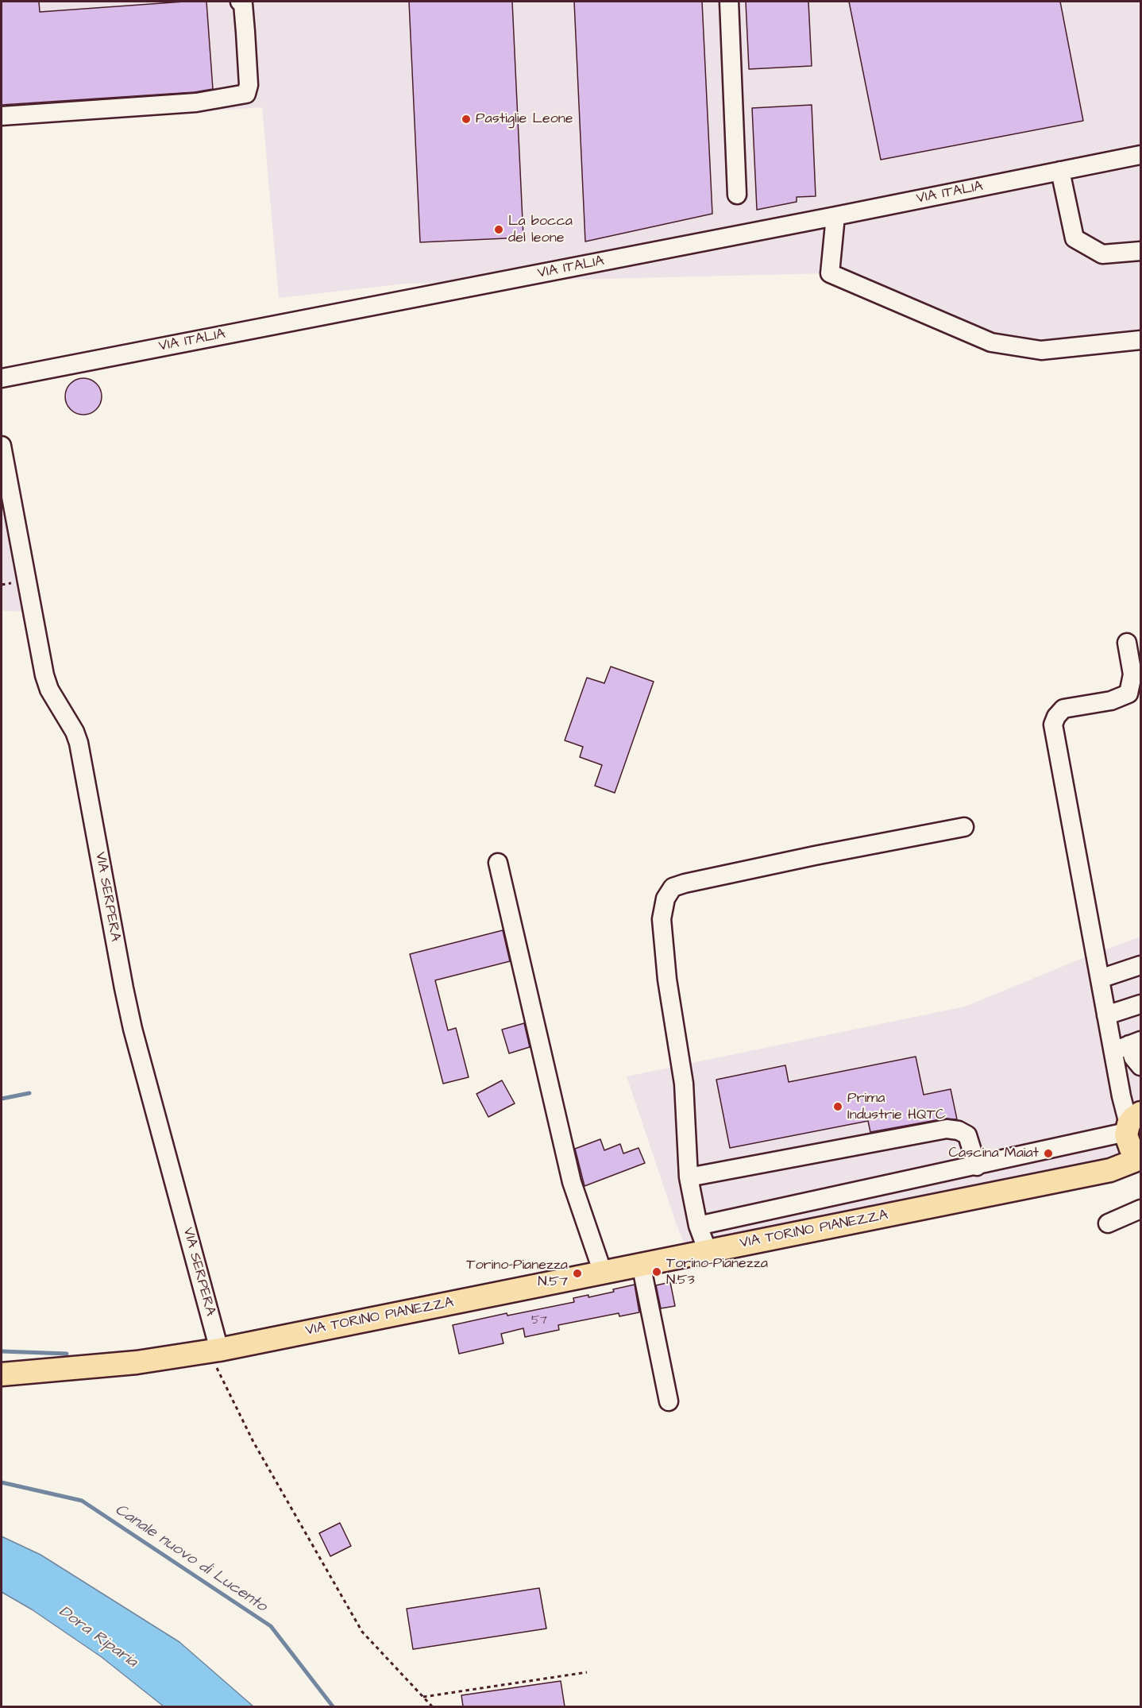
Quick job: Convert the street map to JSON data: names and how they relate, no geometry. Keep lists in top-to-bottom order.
{
  "streets": {
    "main road": ["VIA TORINO PIANEZZA"],
    "street": ["VIA ITALIA", "VIA SERPERA"]
  },
  "crossings": [
    ["VIA SERPERA", "VIA TORINO PIANEZZA"]
  ],
  "water": ["Canale nuovo di Lucento", "Dora Riparia"],
  "places": [
    "Pastiglie Leone",
    "La bocca del leone",
    "Prima Industrie HQTC",
    "Cascina Maiat",
    "Torino-Pianezza N.53",
    "Torino-Pianezza N.57"
  ],
  "house_numbers": ["57"]
}
